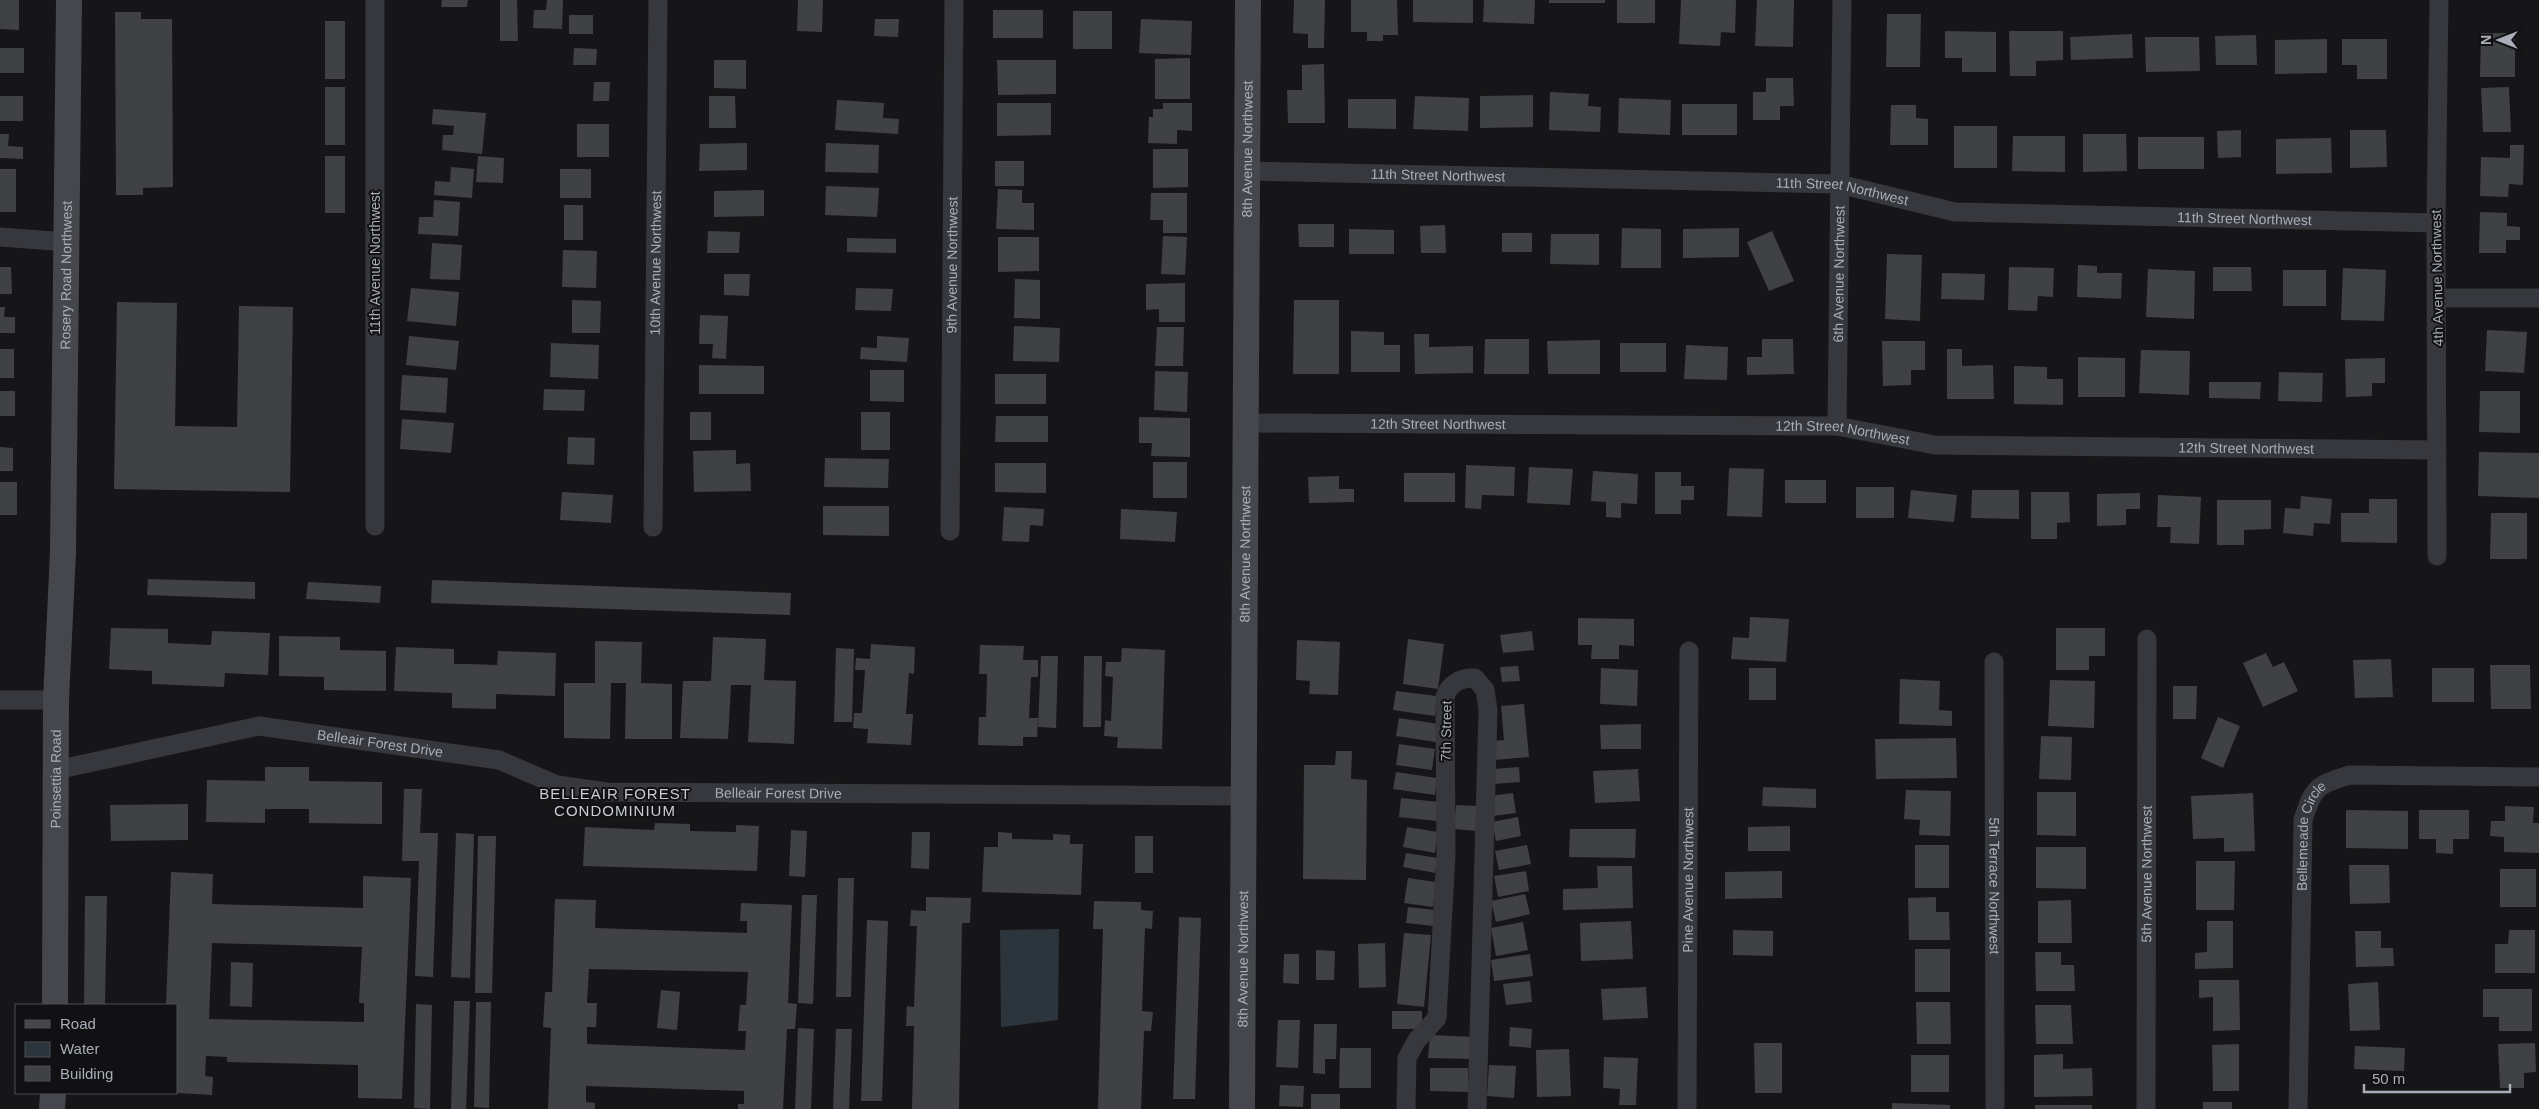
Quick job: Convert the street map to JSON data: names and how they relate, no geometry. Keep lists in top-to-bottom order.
{
  "streets": {
    "street": [
      "8th Avenue Northwest",
      "11th Street Northwest",
      "11th Avenue Northwest",
      "10th Avenue Northwest",
      "9th Avenue Northwest",
      "6th Avenue Northwest",
      "Rosery Road Northwest",
      "4th Avenue Northwest",
      "12th Street Northwest",
      "7th Street",
      "Belleair Forest Drive",
      "Poinsettia Road",
      "Bellemeade Circle",
      "5th Avenue Northwest",
      "Pine Avenue Northwest",
      "5th Terrace Northwest"
    ]
  },
  "crossings": [
    ["8th Avenue Northwest", "11th Street Northwest"],
    ["8th Avenue Northwest", "12th Street Northwest"],
    ["8th Avenue Northwest", "Belleair Forest Drive"],
    ["11th Street Northwest", "6th Avenue Northwest"],
    ["11th Street Northwest", "4th Avenue Northwest"],
    ["6th Avenue Northwest", "12th Street Northwest"],
    ["Rosery Road Northwest", "Poinsettia Road"],
    ["4th Avenue Northwest", "12th Street Northwest"],
    ["Belleair Forest Drive", "Poinsettia Road"]
  ],
  "districts": ["BELLEAIR FOREST CONDOMINIUM"],
  "legend": ["Road", "Water", "Building"],
  "scale_bar": "50 m",
  "north": "left"
}
